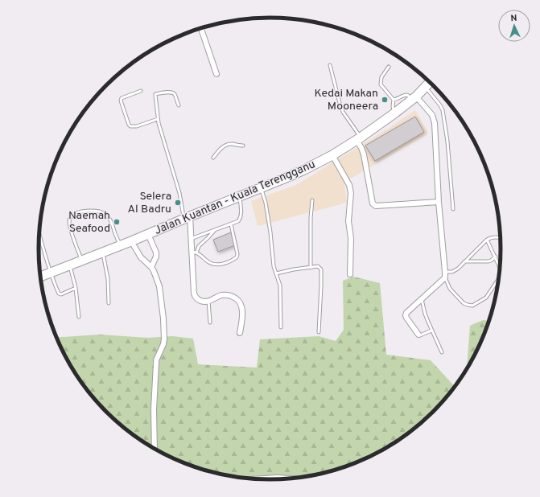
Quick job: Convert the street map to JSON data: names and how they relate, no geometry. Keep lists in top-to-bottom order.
{
  "streets": {
    "highway": ["Jalan Kuantan - Kuala Terengganu"]
  },
  "places": ["Kedai Makan Mooneera", "Selera Al Badru", "Naemah Seafood"],
  "north": "top"
}
